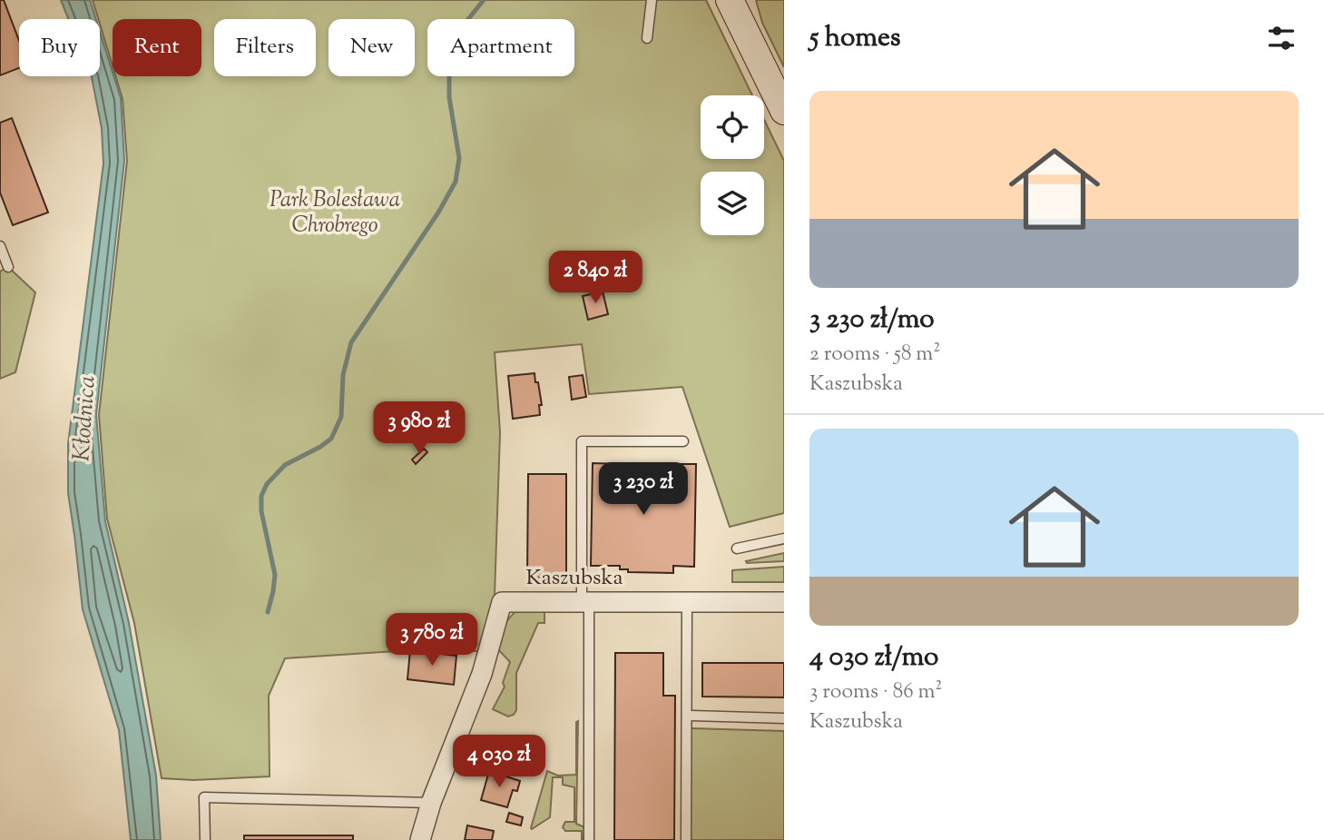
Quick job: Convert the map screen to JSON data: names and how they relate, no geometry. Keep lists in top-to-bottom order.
{
  "streets": {
    "street": ["Kaszubska"]
  },
  "water": ["Kłodnica"],
  "parks": ["Park Bolesława Chrobrego"],
  "page": {
    "heading": "5 homes",
    "chip": [
      "Buy",
      "Rent",
      "Filters",
      "New",
      "Apartment"
    ],
    "list": [
      {
        "name": "3 230 zł/mo",
        "note": "2 rooms · 58 m² · Kaszubska"
      },
      {
        "name": "4 030 zł/mo",
        "note": "3 rooms · 86 m² · Kaszubska"
      }
    ],
    "price": [
      "2 840 zł",
      "3 980 zł",
      "3 230 zł",
      "3 780 zł",
      "4 030 zł"
    ]
  }
}
